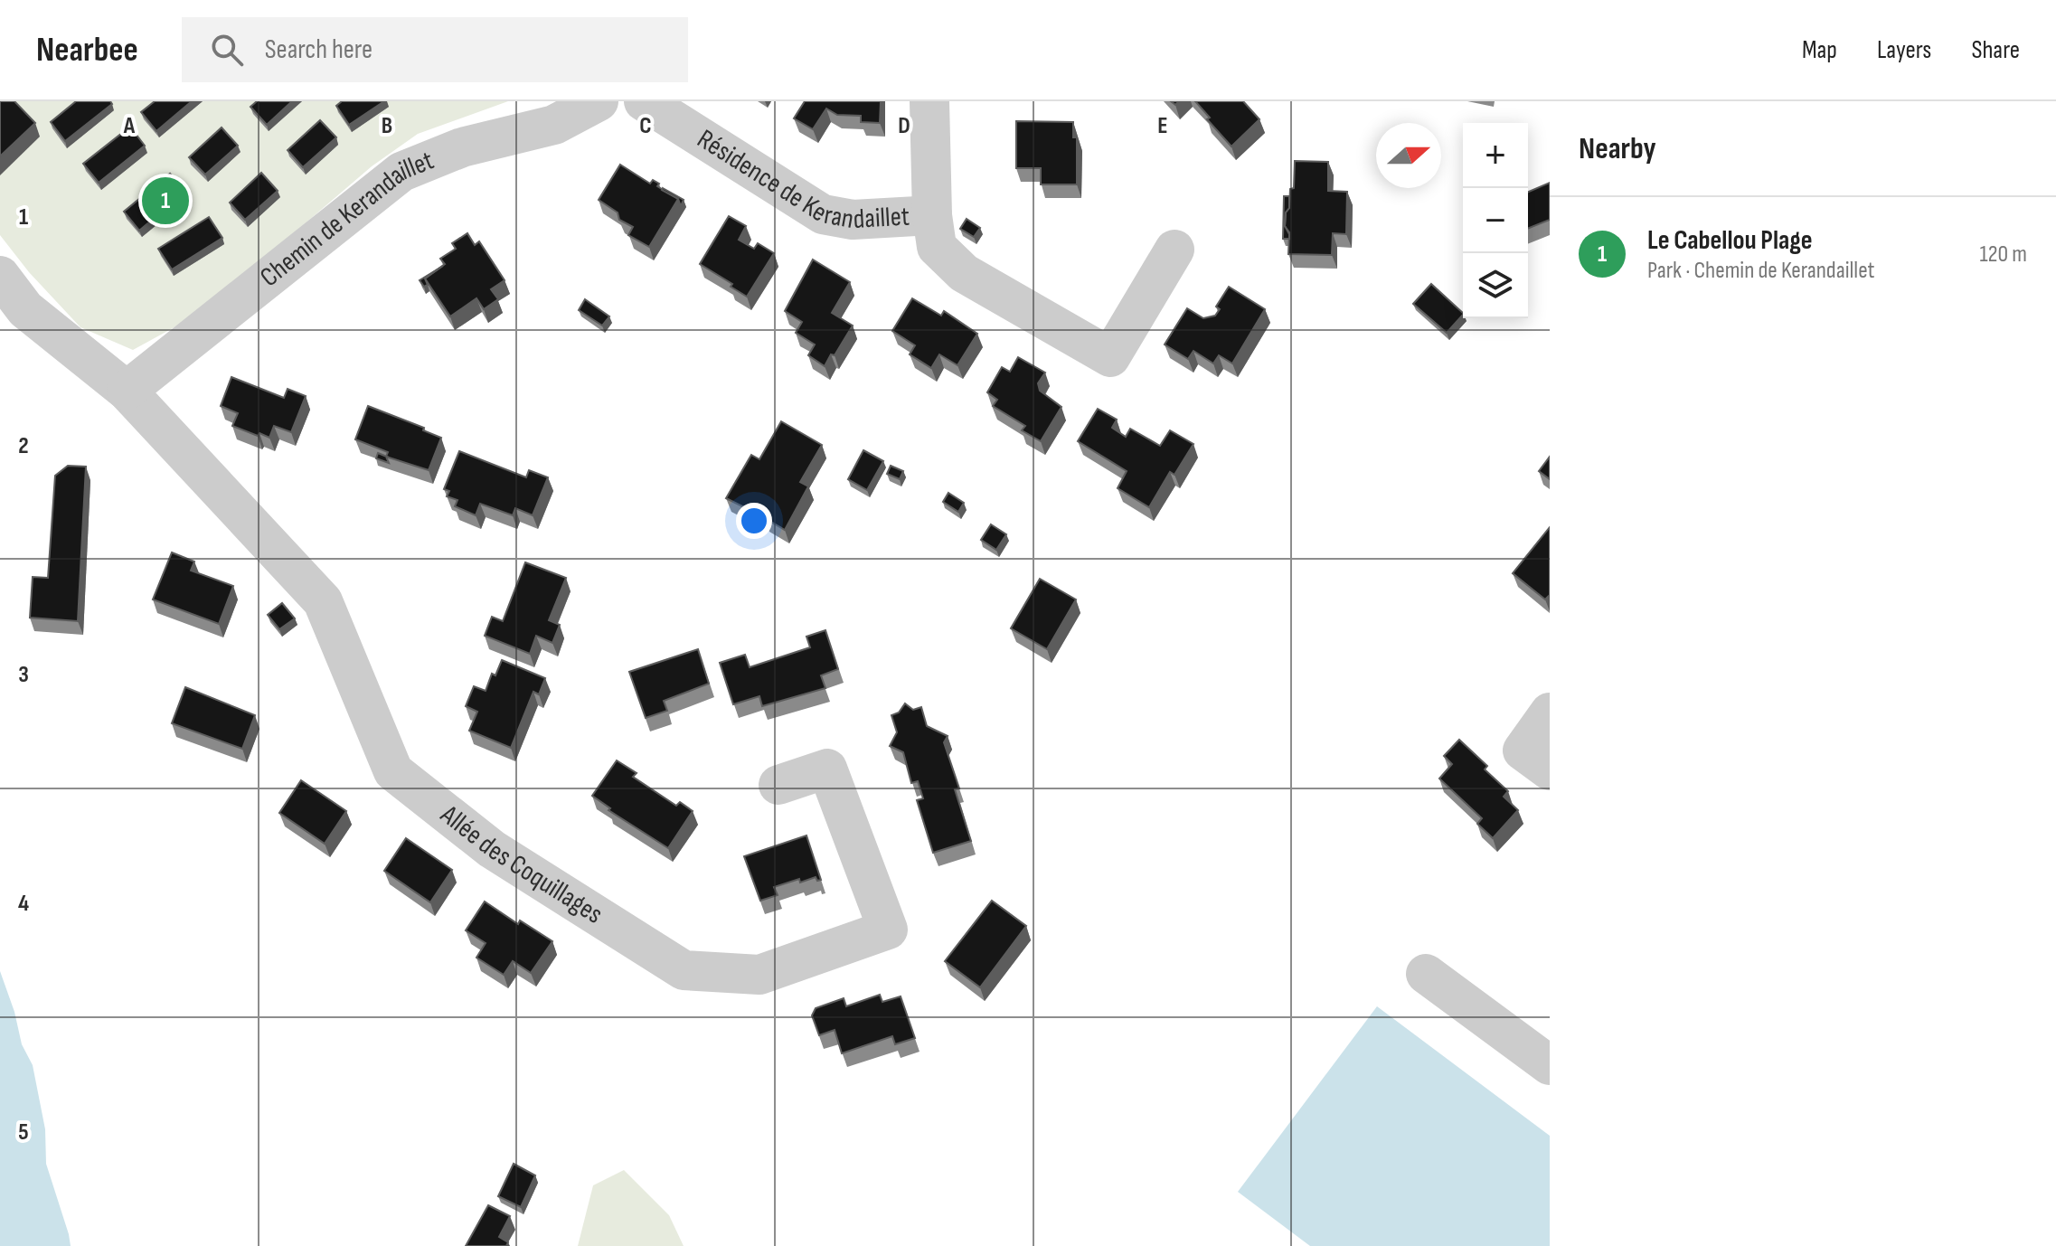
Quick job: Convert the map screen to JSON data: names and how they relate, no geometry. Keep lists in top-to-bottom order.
{
  "streets": {
    "street": ["Résidence de Kerandaillet", "Chemin de Kerandaillet", "Allée des Coquillages"]
  },
  "crossings": [
    ["Chemin de Kerandaillet", "Allée des Coquillages"]
  ],
  "north": "right",
  "page": {
    "header": "Nearbee",
    "search": "Search here",
    "nav": ["Map", "Layers", "Share"],
    "heading": "Nearby",
    "map_buttons": ["+", "−"],
    "pins": "1",
    "list": [
      {
        "mark": "1",
        "name": "Le Cabellou Plage",
        "note": "Park · Chemin de Kerandaillet",
        "value": "120 m"
      }
    ]
  },
  "grid": {
    "columns": [
      "A",
      "B",
      "C",
      "D",
      "E"
    ],
    "rows": [
      "1",
      "2",
      "3",
      "4",
      "5"
    ]
  }
}
